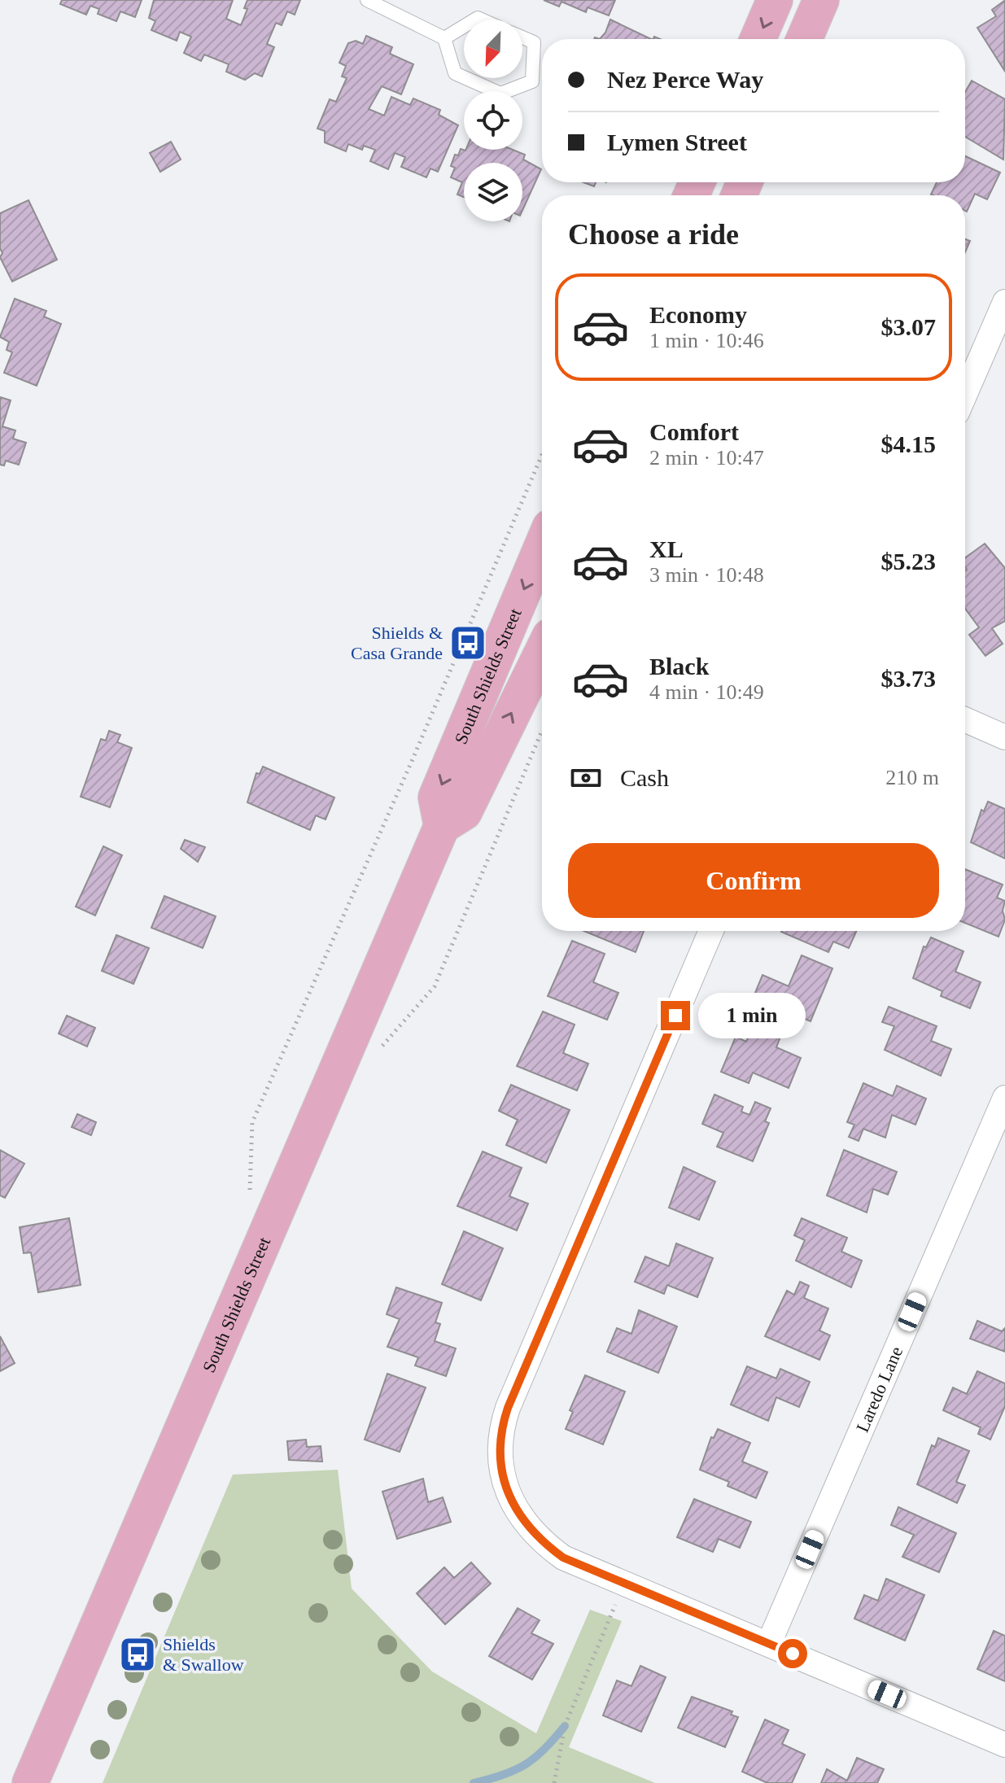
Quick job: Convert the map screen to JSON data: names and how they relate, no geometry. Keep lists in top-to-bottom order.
{
  "streets": {
    "main road": ["South Shields Street"],
    "street": ["Laredo Lane"]
  },
  "places": {
    "bus stop": ["Shields & Casa Grande", "Shields & Swallow"]
  },
  "north": "bottom left",
  "page": {
    "banner": ["Nez Perce Way", "Lymen Street"],
    "heading": "Choose a ride",
    "list": [
      {
        "name": "Economy",
        "note": "1 min · 10:46",
        "value": "$3.07"
      },
      {
        "name": "Comfort",
        "note": "2 min · 10:47",
        "value": "$4.15"
      },
      {
        "name": "XL",
        "note": "3 min · 10:48",
        "value": "$5.23"
      },
      {
        "name": "Black",
        "note": "4 min · 10:49",
        "value": "$3.73"
      }
    ],
    "pay": ["Cash", "210 m"],
    "buttons": "Confirm",
    "bubble": "1 min"
  }
}
